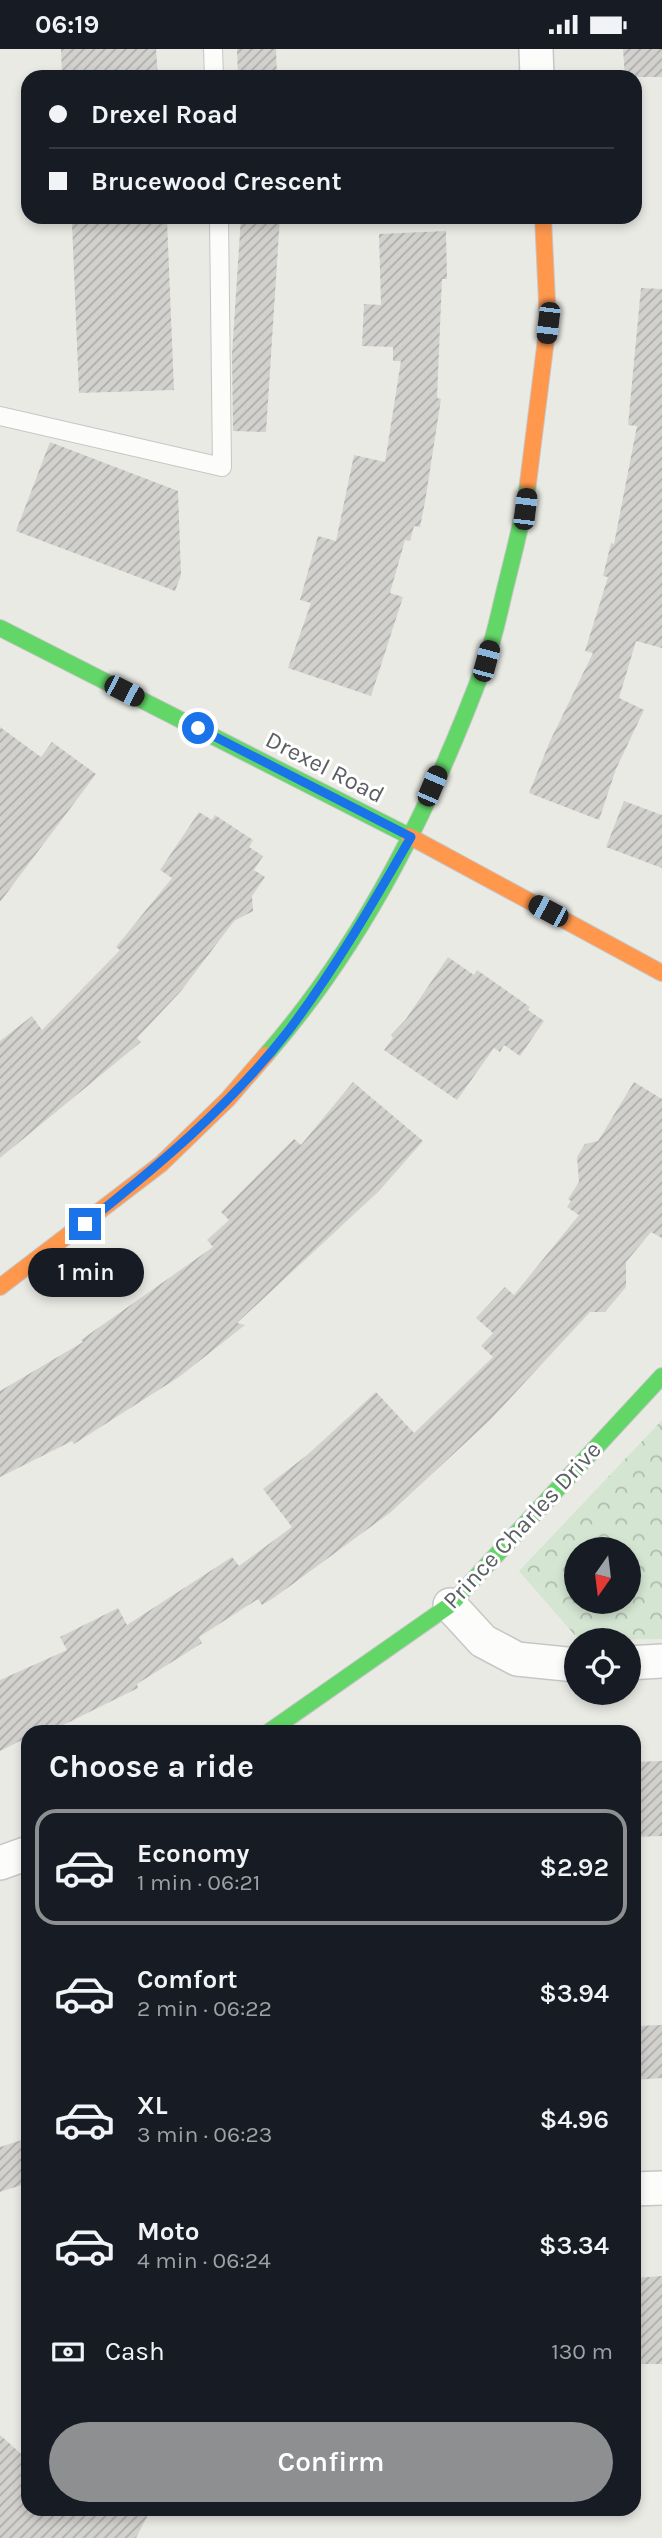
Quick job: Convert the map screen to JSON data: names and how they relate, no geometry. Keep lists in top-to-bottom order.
{
  "streets": {
    "street": ["Drexel Road", "Prince Charles Drive"]
  },
  "north": "bottom",
  "page": {
    "status": "06:19",
    "banner": ["Drexel Road", "Brucewood Crescent"],
    "bubble": "1 min",
    "heading": "Choose a ride",
    "list": [
      {
        "name": "Economy",
        "note": "1 min · 06:21",
        "value": "$2.92"
      },
      {
        "name": "Comfort",
        "note": "2 min · 06:22",
        "value": "$3.94"
      },
      {
        "name": "XL",
        "note": "3 min · 06:23",
        "value": "$4.96"
      },
      {
        "name": "Moto",
        "note": "4 min · 06:24",
        "value": "$3.34"
      }
    ],
    "pay": ["Cash", "130 m"],
    "buttons": "Confirm"
  }
}
